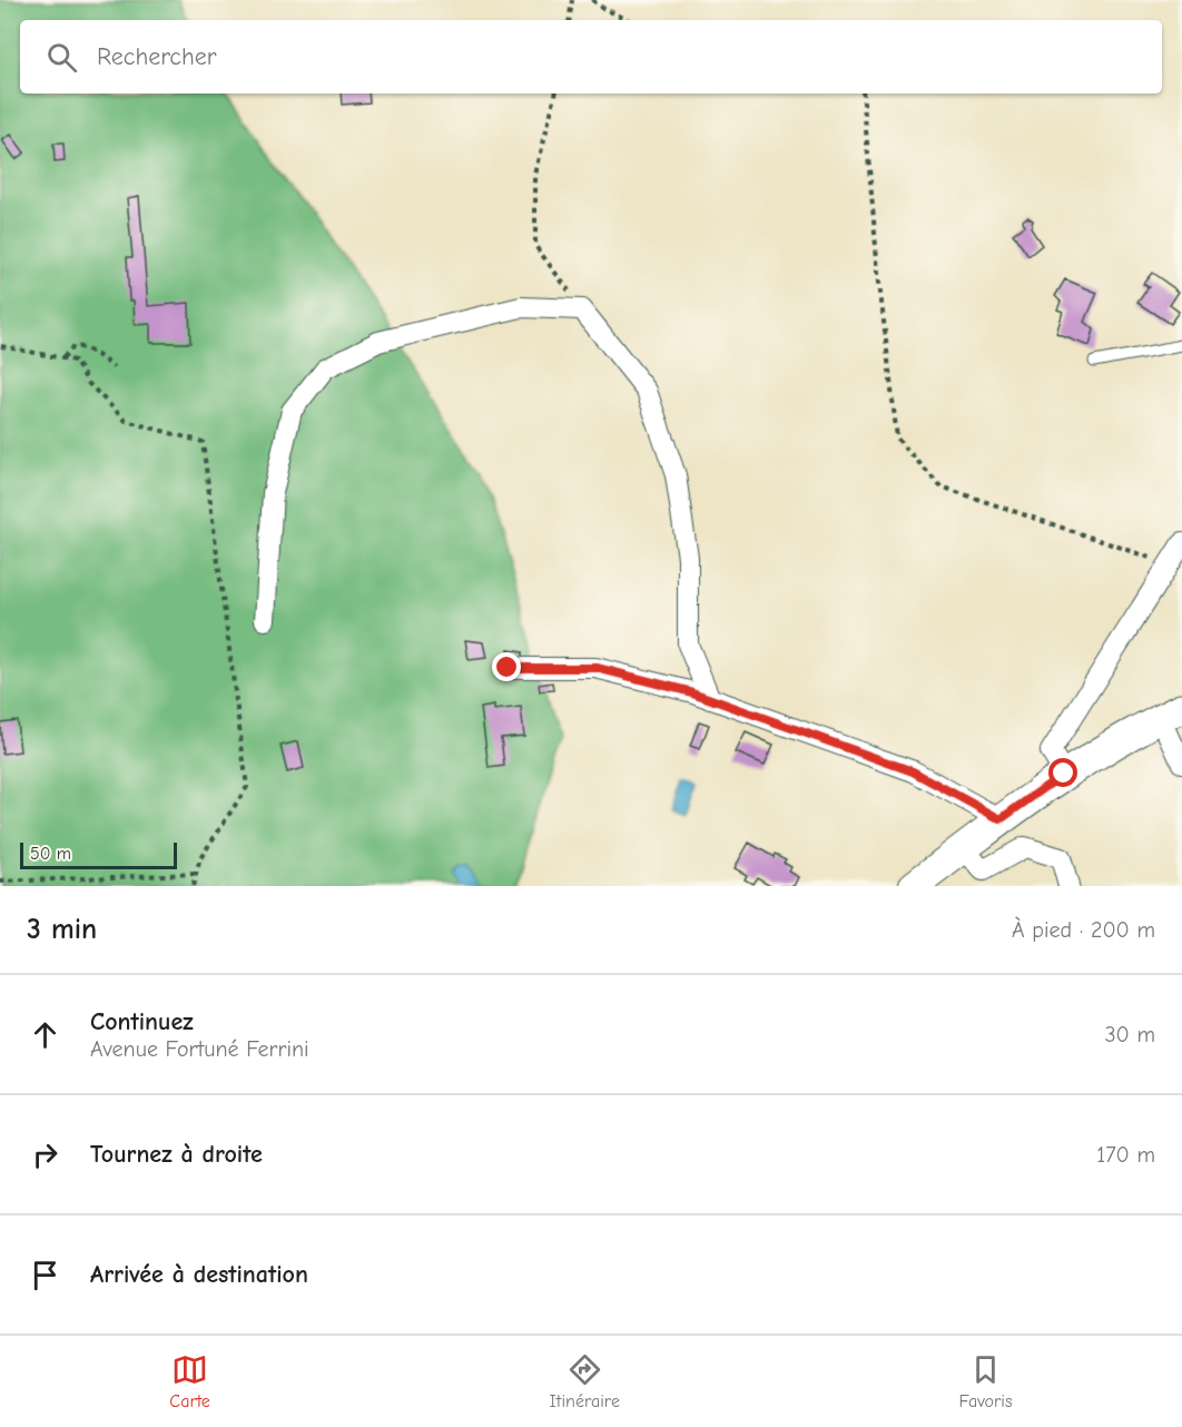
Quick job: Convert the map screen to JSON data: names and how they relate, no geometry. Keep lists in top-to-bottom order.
{
  "scale_bar": "50 m",
  "page": {
    "search": "Rechercher",
    "scale": "50 m",
    "heading": ["3 min", "À pied · 200 m"],
    "list": [
      ["Continuez", "Avenue Fortuné Ferrini", "30 m"],
      ["Tournez à droite", "170 m"],
      "Arrivée à destination"
    ],
    "nav": ["Carte", "Itinéraire", "Favoris"]
  }
}
